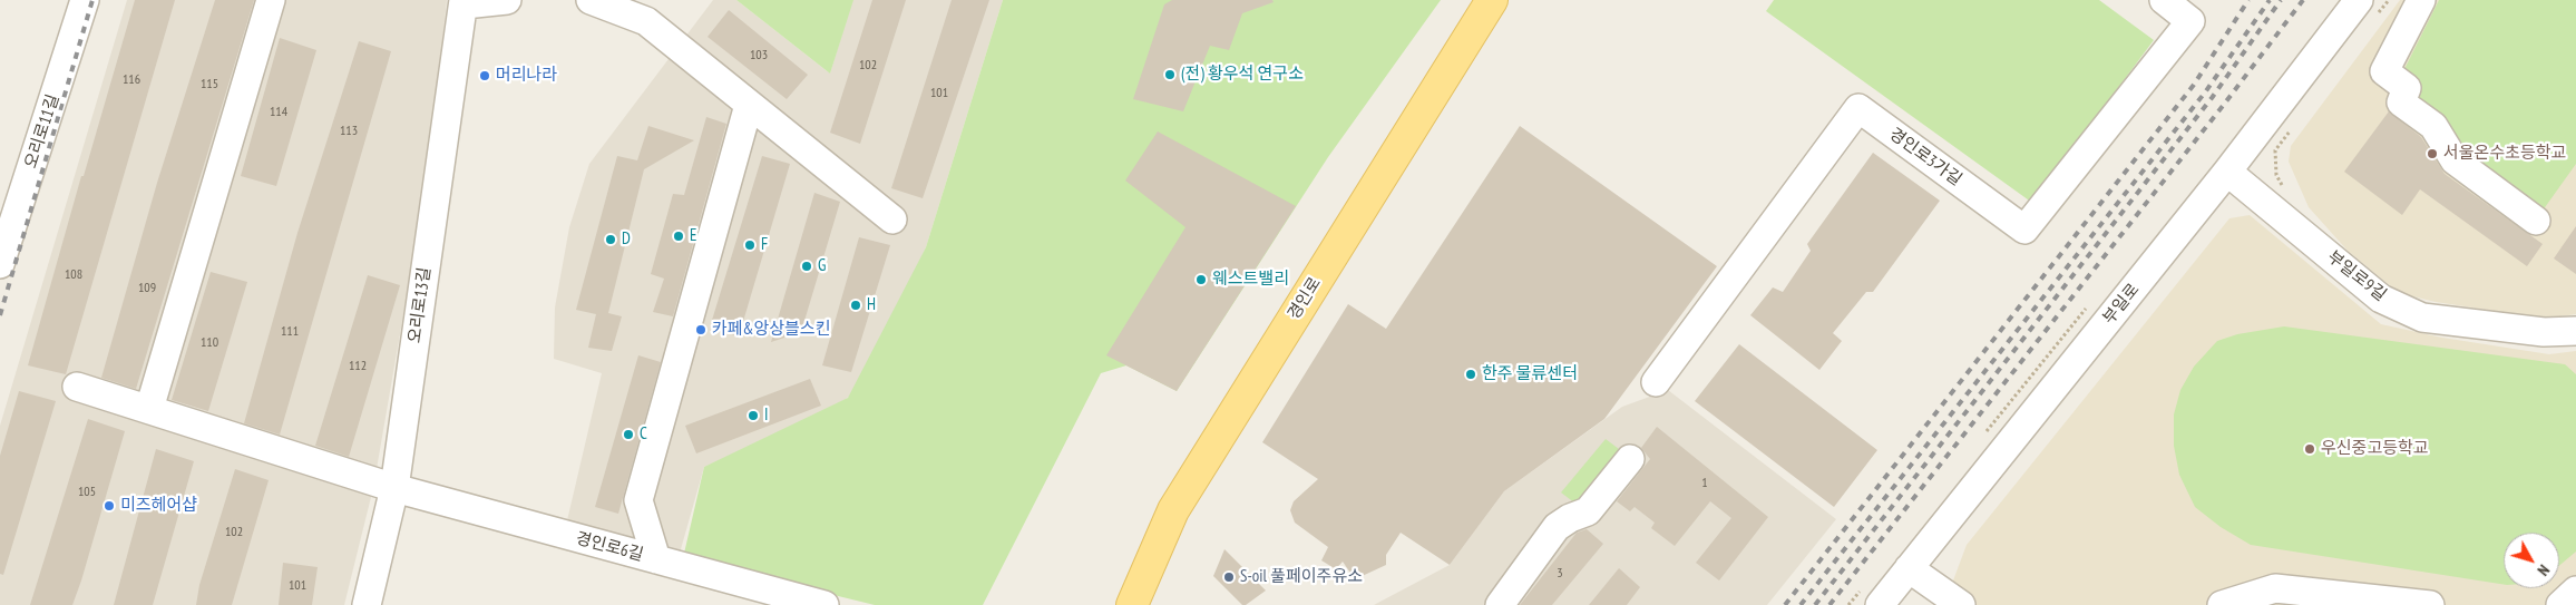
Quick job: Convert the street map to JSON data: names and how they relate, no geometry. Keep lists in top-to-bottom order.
{
  "streets": {
    "main road": ["경인로"],
    "street": [
      "오리로11길",
      "경인로3가길",
      "부일로9길",
      "부일로",
      "오리로13길",
      "경인로6길"
    ]
  },
  "crossings": [
    ["부일로9길", "부일로"],
    ["오리로13길", "경인로6길"]
  ],
  "places": [
    "(전) 황우석 연구소",
    "머리나라",
    "서울온수초등학교",
    "E",
    "D",
    "F",
    "G",
    "웨스트밸리",
    "H",
    "카페&앙상블스킨",
    "한주 물류센터",
    "I",
    "C",
    "우신중고등학교",
    "미즈헤어샵",
    "S-oil 풀페이주유소"
  ],
  "house_numbers": [
    "103",
    "102",
    "116",
    "115",
    "101",
    "114",
    "113",
    "108",
    "109",
    "111",
    "110",
    "112",
    "1",
    "105",
    "102",
    "3",
    "101"
  ],
  "north": "bottom right"
}
